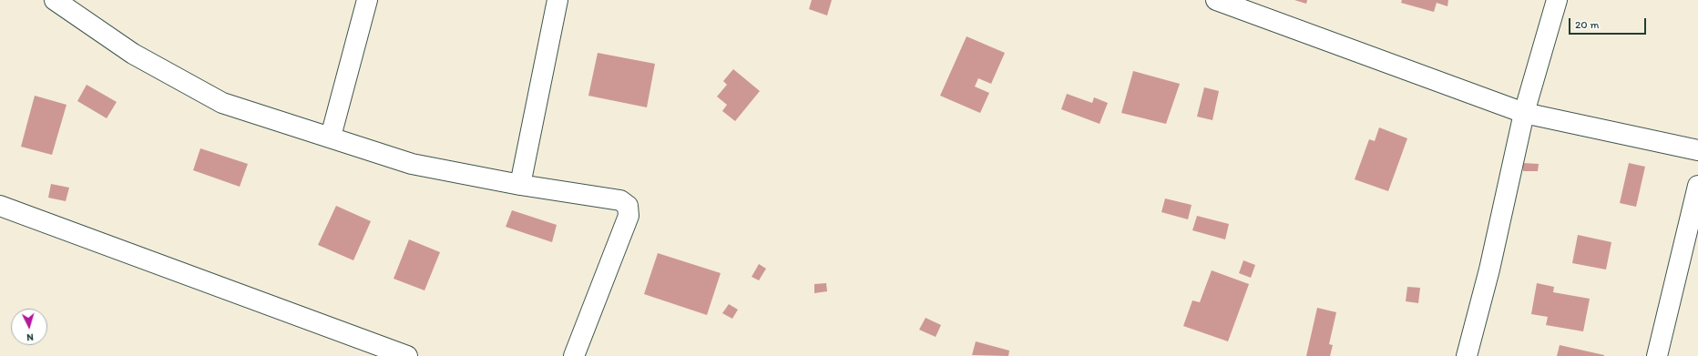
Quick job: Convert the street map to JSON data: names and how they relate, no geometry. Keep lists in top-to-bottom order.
{
  "scale_bar": "20 m",
  "north": "bottom"
}
